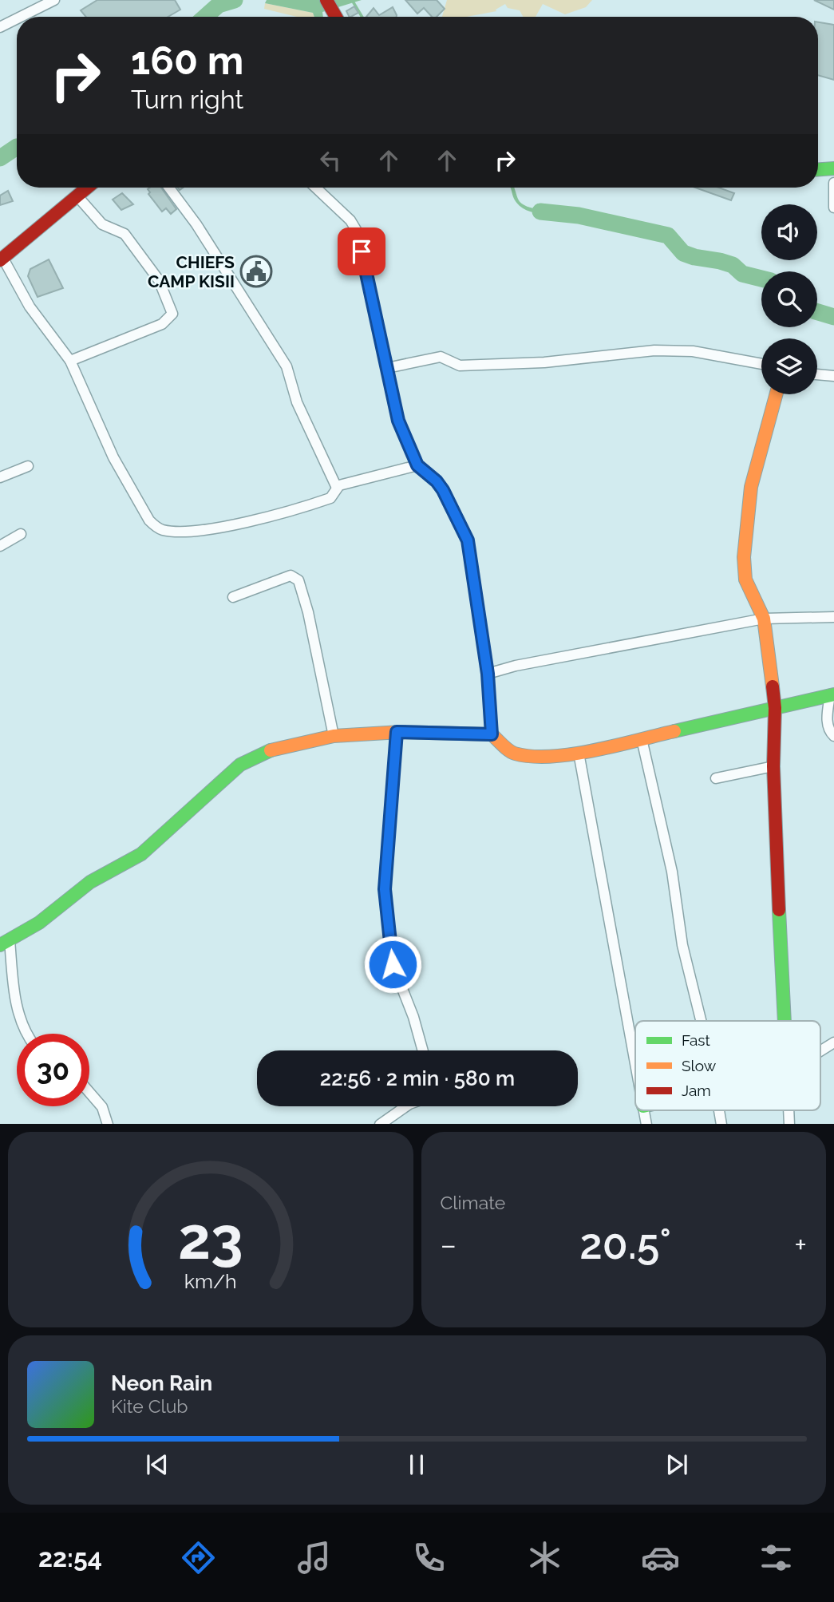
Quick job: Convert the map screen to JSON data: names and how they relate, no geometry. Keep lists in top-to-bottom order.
{
  "places": {
    "public building": ["CHIEFS CAMP KISII"]
  },
  "legend": ["Fast", "Slow", "Jam"],
  "page": {
    "turn": ["160 m", "Turn right"],
    "limit": "30",
    "trip": "22:56 · 2 min · 580 m",
    "tile": "Climate",
    "heat": ["−", "20.5°", "+"],
    "song": ["Neon Rain", "Kite Club"],
    "tabs": "22:54",
    "gauge": ["23", "km/h"]
  }
}
